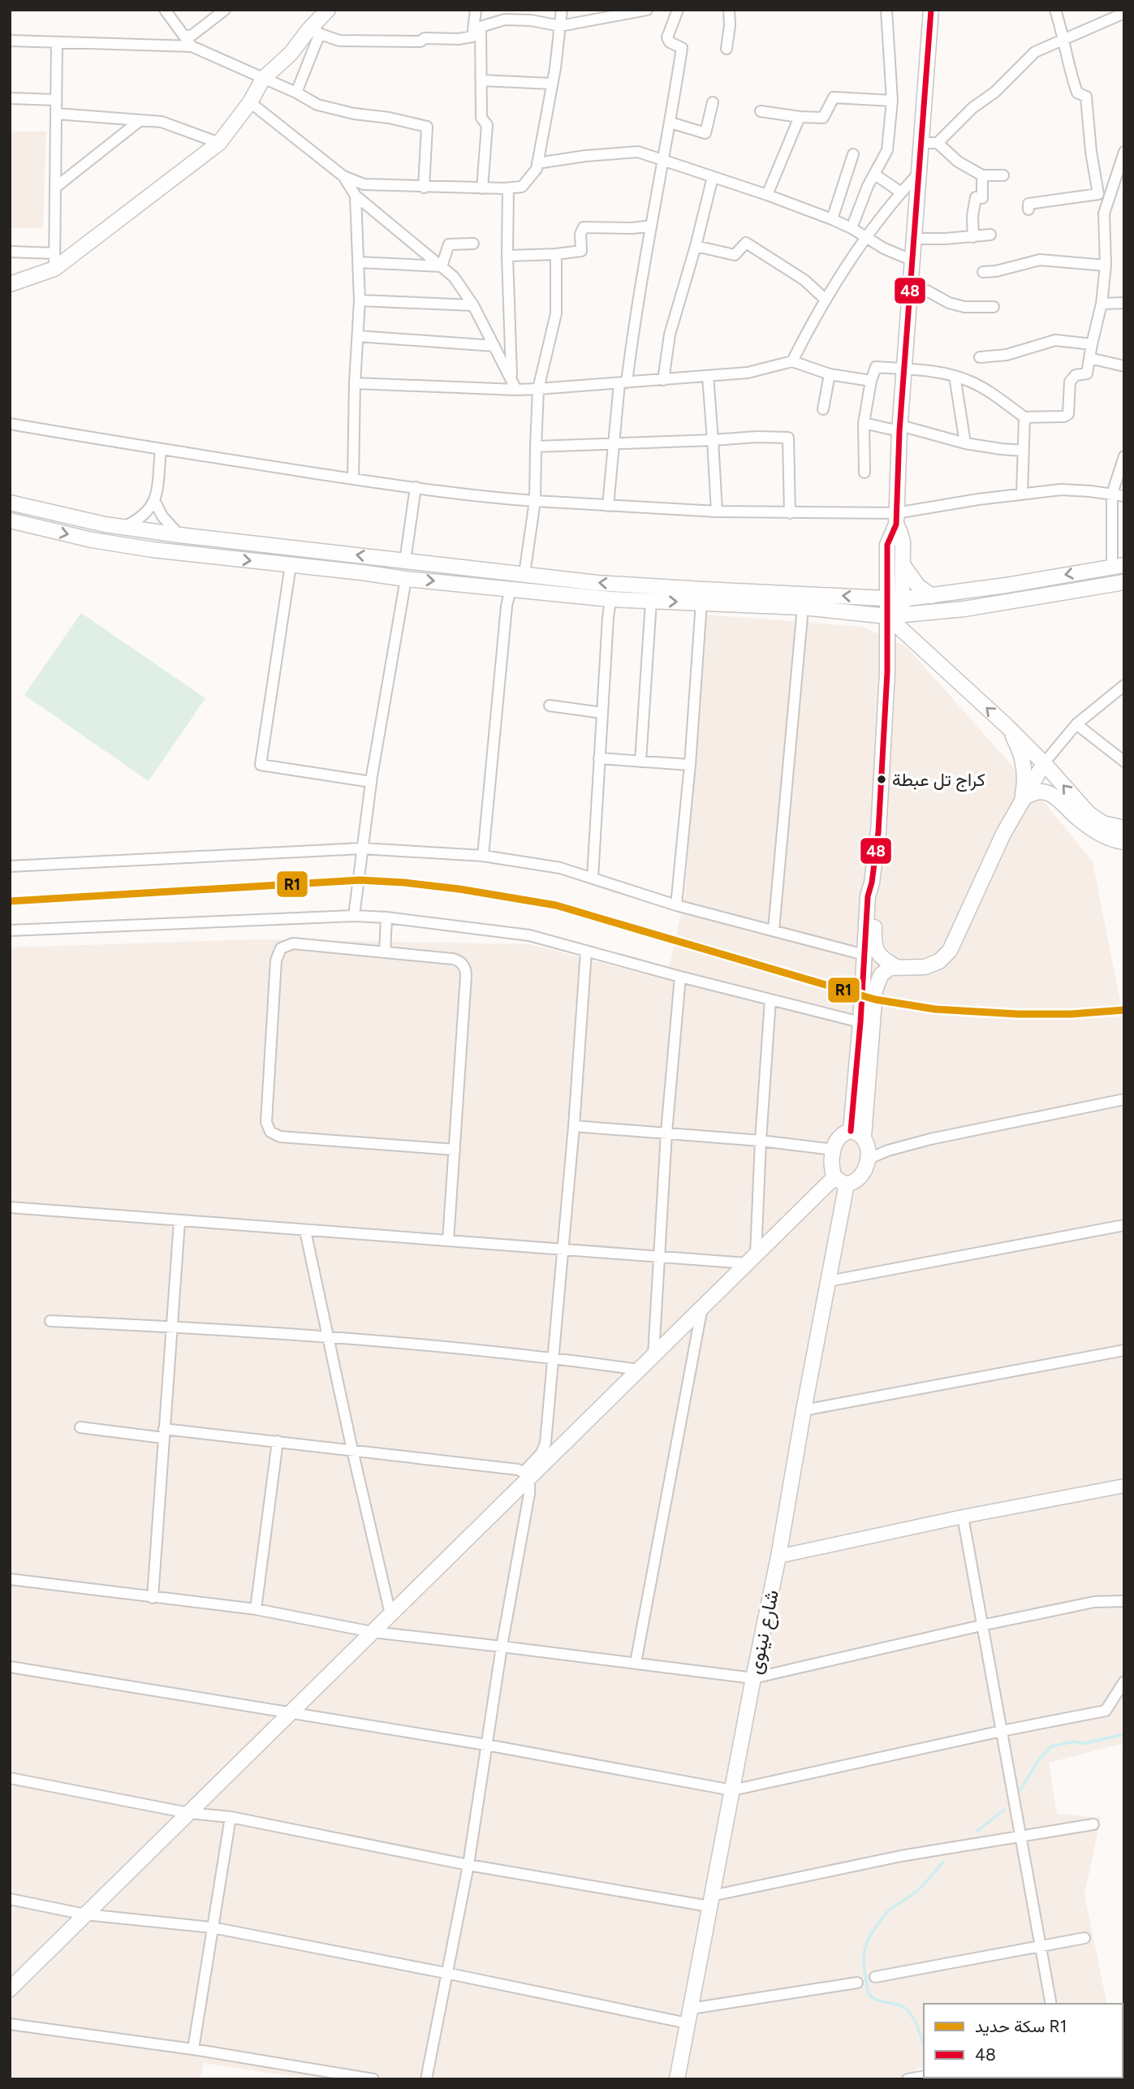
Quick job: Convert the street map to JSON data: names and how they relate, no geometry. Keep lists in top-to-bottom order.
{
  "streets": {
    "main road": ["شارع نينوى"]
  },
  "places": ["كراج تل عبطة"],
  "lines": ["transit line 48", "rail line R1"],
  "legend": ["سكة حديد R1", "48"]
}
